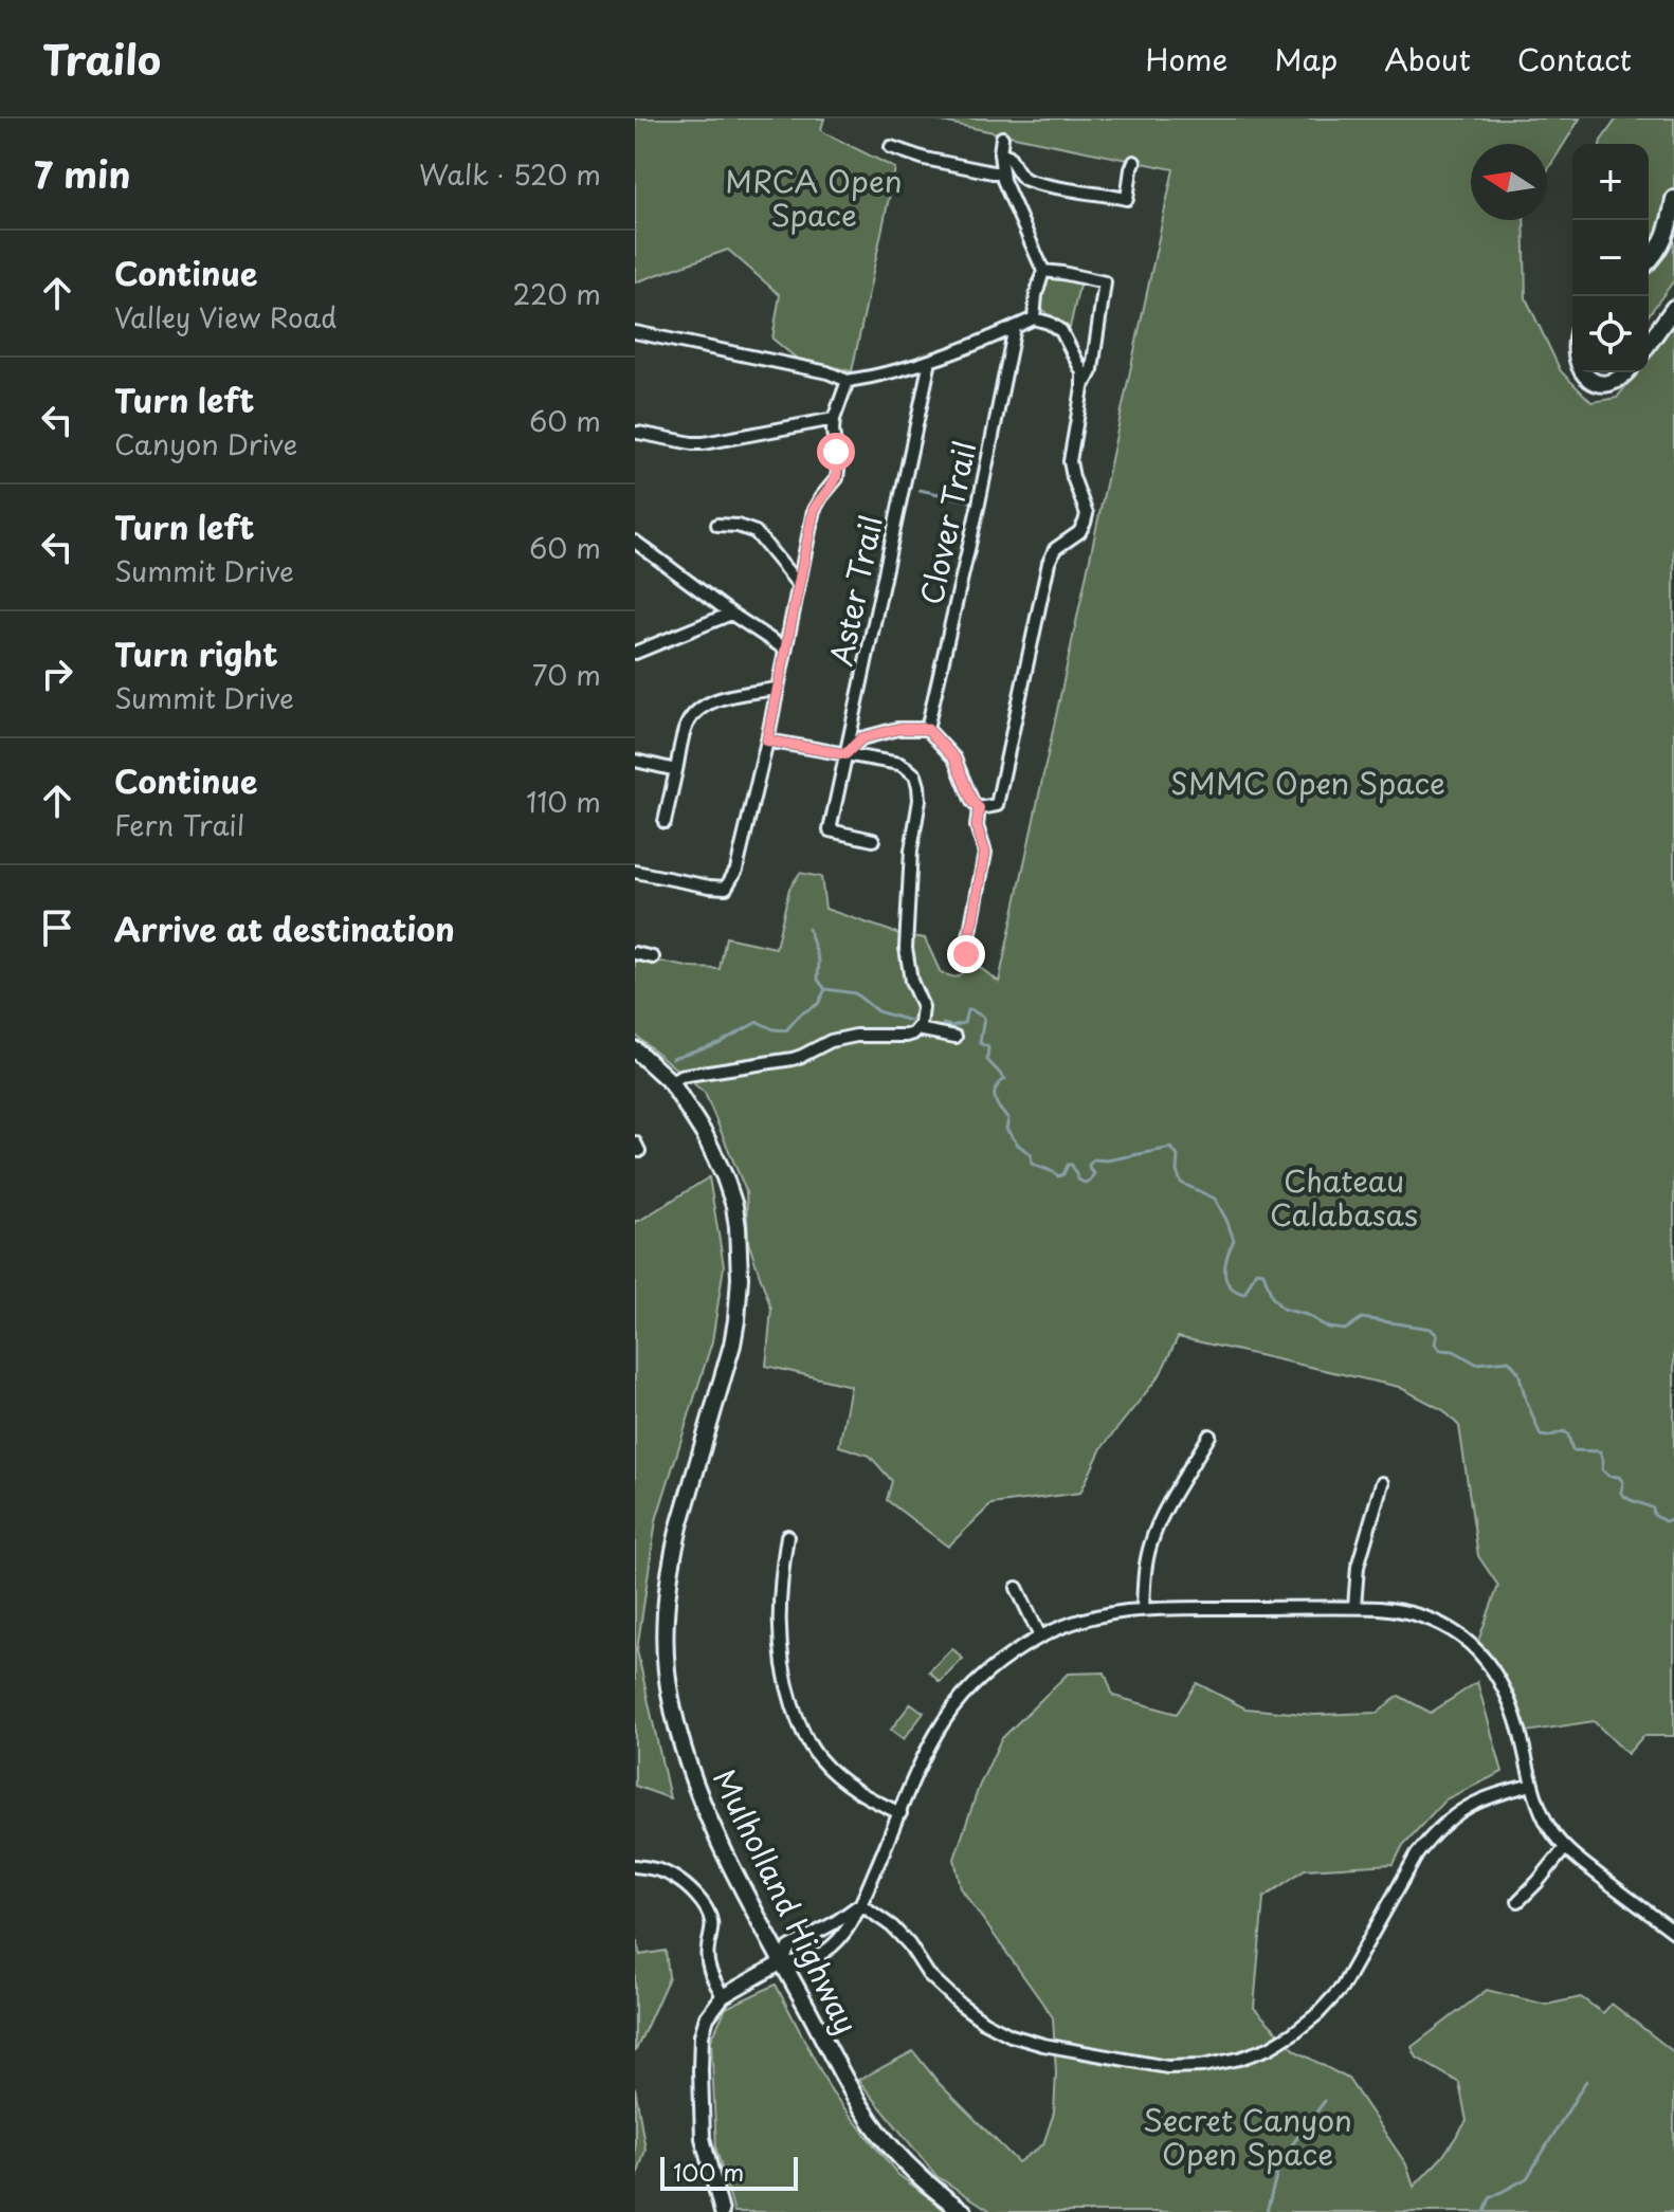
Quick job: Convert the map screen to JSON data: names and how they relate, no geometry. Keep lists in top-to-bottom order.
{
  "streets": {
    "main road": ["Mulholland Highway"],
    "street": ["Clover Trail", "Aster Trail"]
  },
  "parks": [
    "MRCA Open Space",
    "SMMC Open Space",
    "Chateau Calabasas",
    "Secret Canyon Open Space"
  ],
  "scale_bar": "100 m",
  "north": "left",
  "page": {
    "header": "Trailo",
    "nav": [
      "Home",
      "Map",
      "About",
      "Contact"
    ],
    "heading": ["7 min", "Walk · 520 m"],
    "map_buttons": ["+", "−"],
    "list": [
      ["Continue", "Valley View Road", "220 m"],
      ["Turn left", "Canyon Drive", "60 m"],
      ["Turn left", "Summit Drive", "60 m"],
      ["Turn right", "Summit Drive", "70 m"],
      ["Continue", "Fern Trail", "110 m"],
      "Arrive at destination"
    ],
    "scale": "100 m"
  }
}
